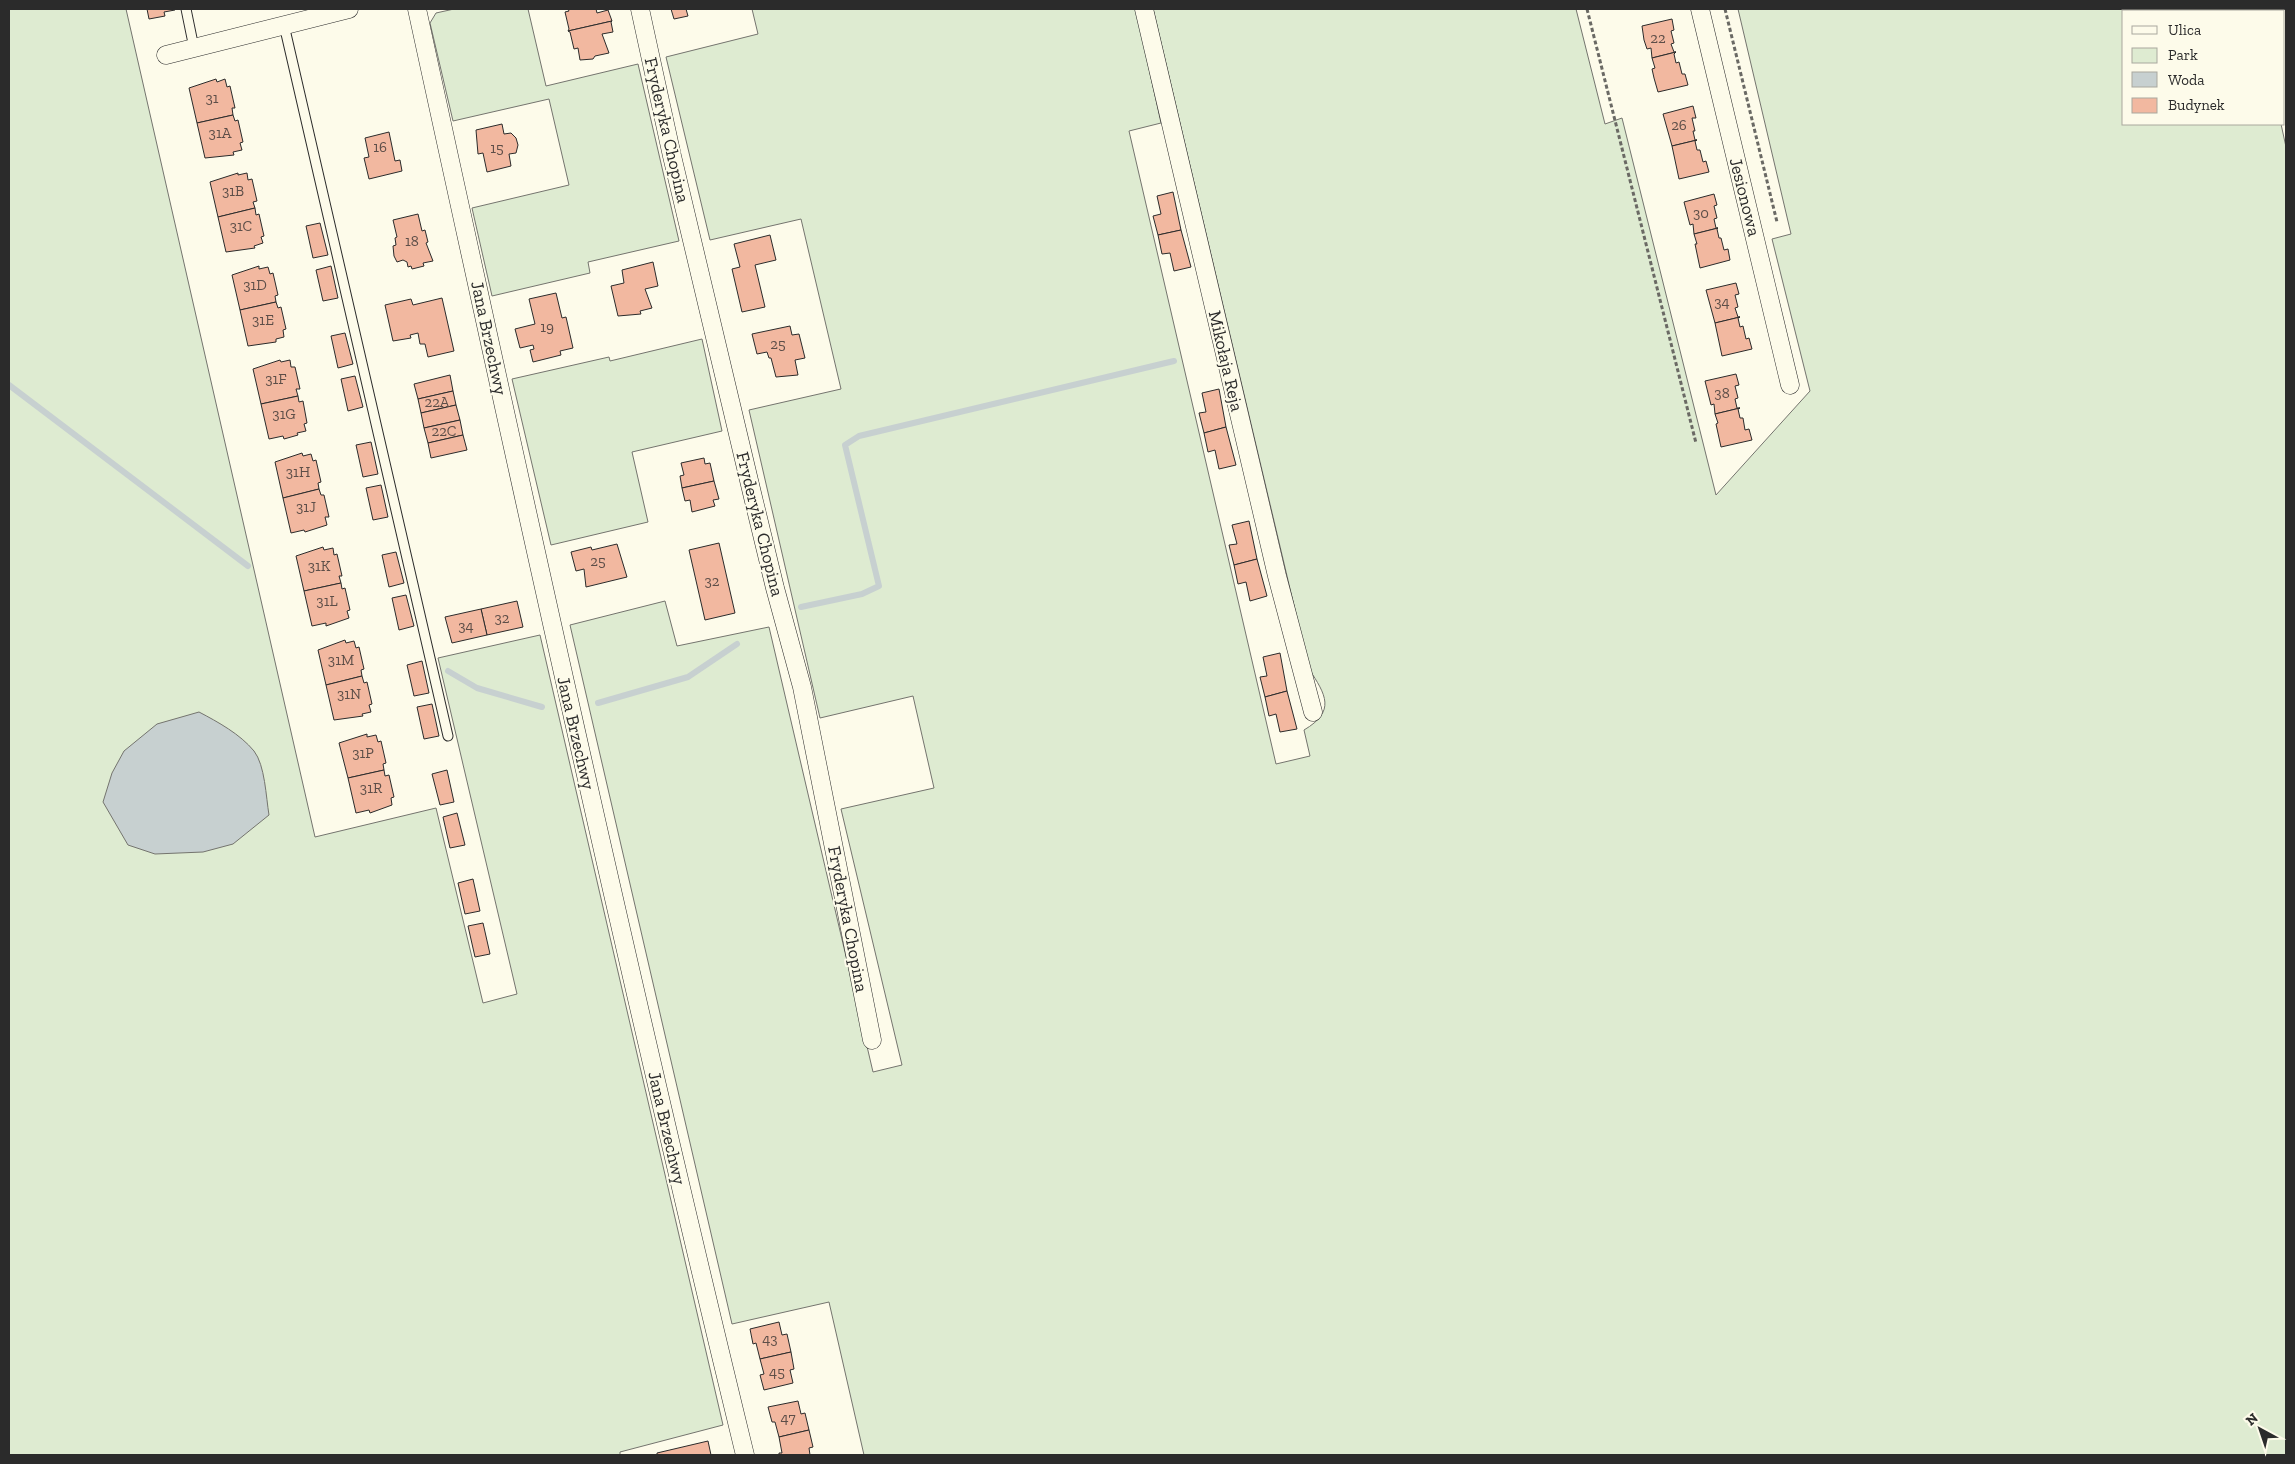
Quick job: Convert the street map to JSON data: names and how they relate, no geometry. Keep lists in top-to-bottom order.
{
  "streets": {
    "street": [
      "Fryderyka Chopina",
      "Jesionowa",
      "Jana Brzechwy",
      "Mikołaja Reja"
    ]
  },
  "house_numbers": [
    "22",
    "31",
    "26",
    "31A",
    "16",
    "15",
    "31B",
    "30",
    "31C",
    "18",
    "31D",
    "34",
    "31E",
    "19",
    "25",
    "31F",
    "38",
    "22A",
    "31G",
    "22C",
    "31H",
    "31J",
    "25",
    "31K",
    "32",
    "31L",
    "32",
    "34",
    "31M",
    "31N",
    "31P",
    "31R",
    "43",
    "45",
    "47"
  ],
  "legend": [
    "Ulica",
    "Park",
    "Woda",
    "Budynek"
  ],
  "north": "top left"
}
